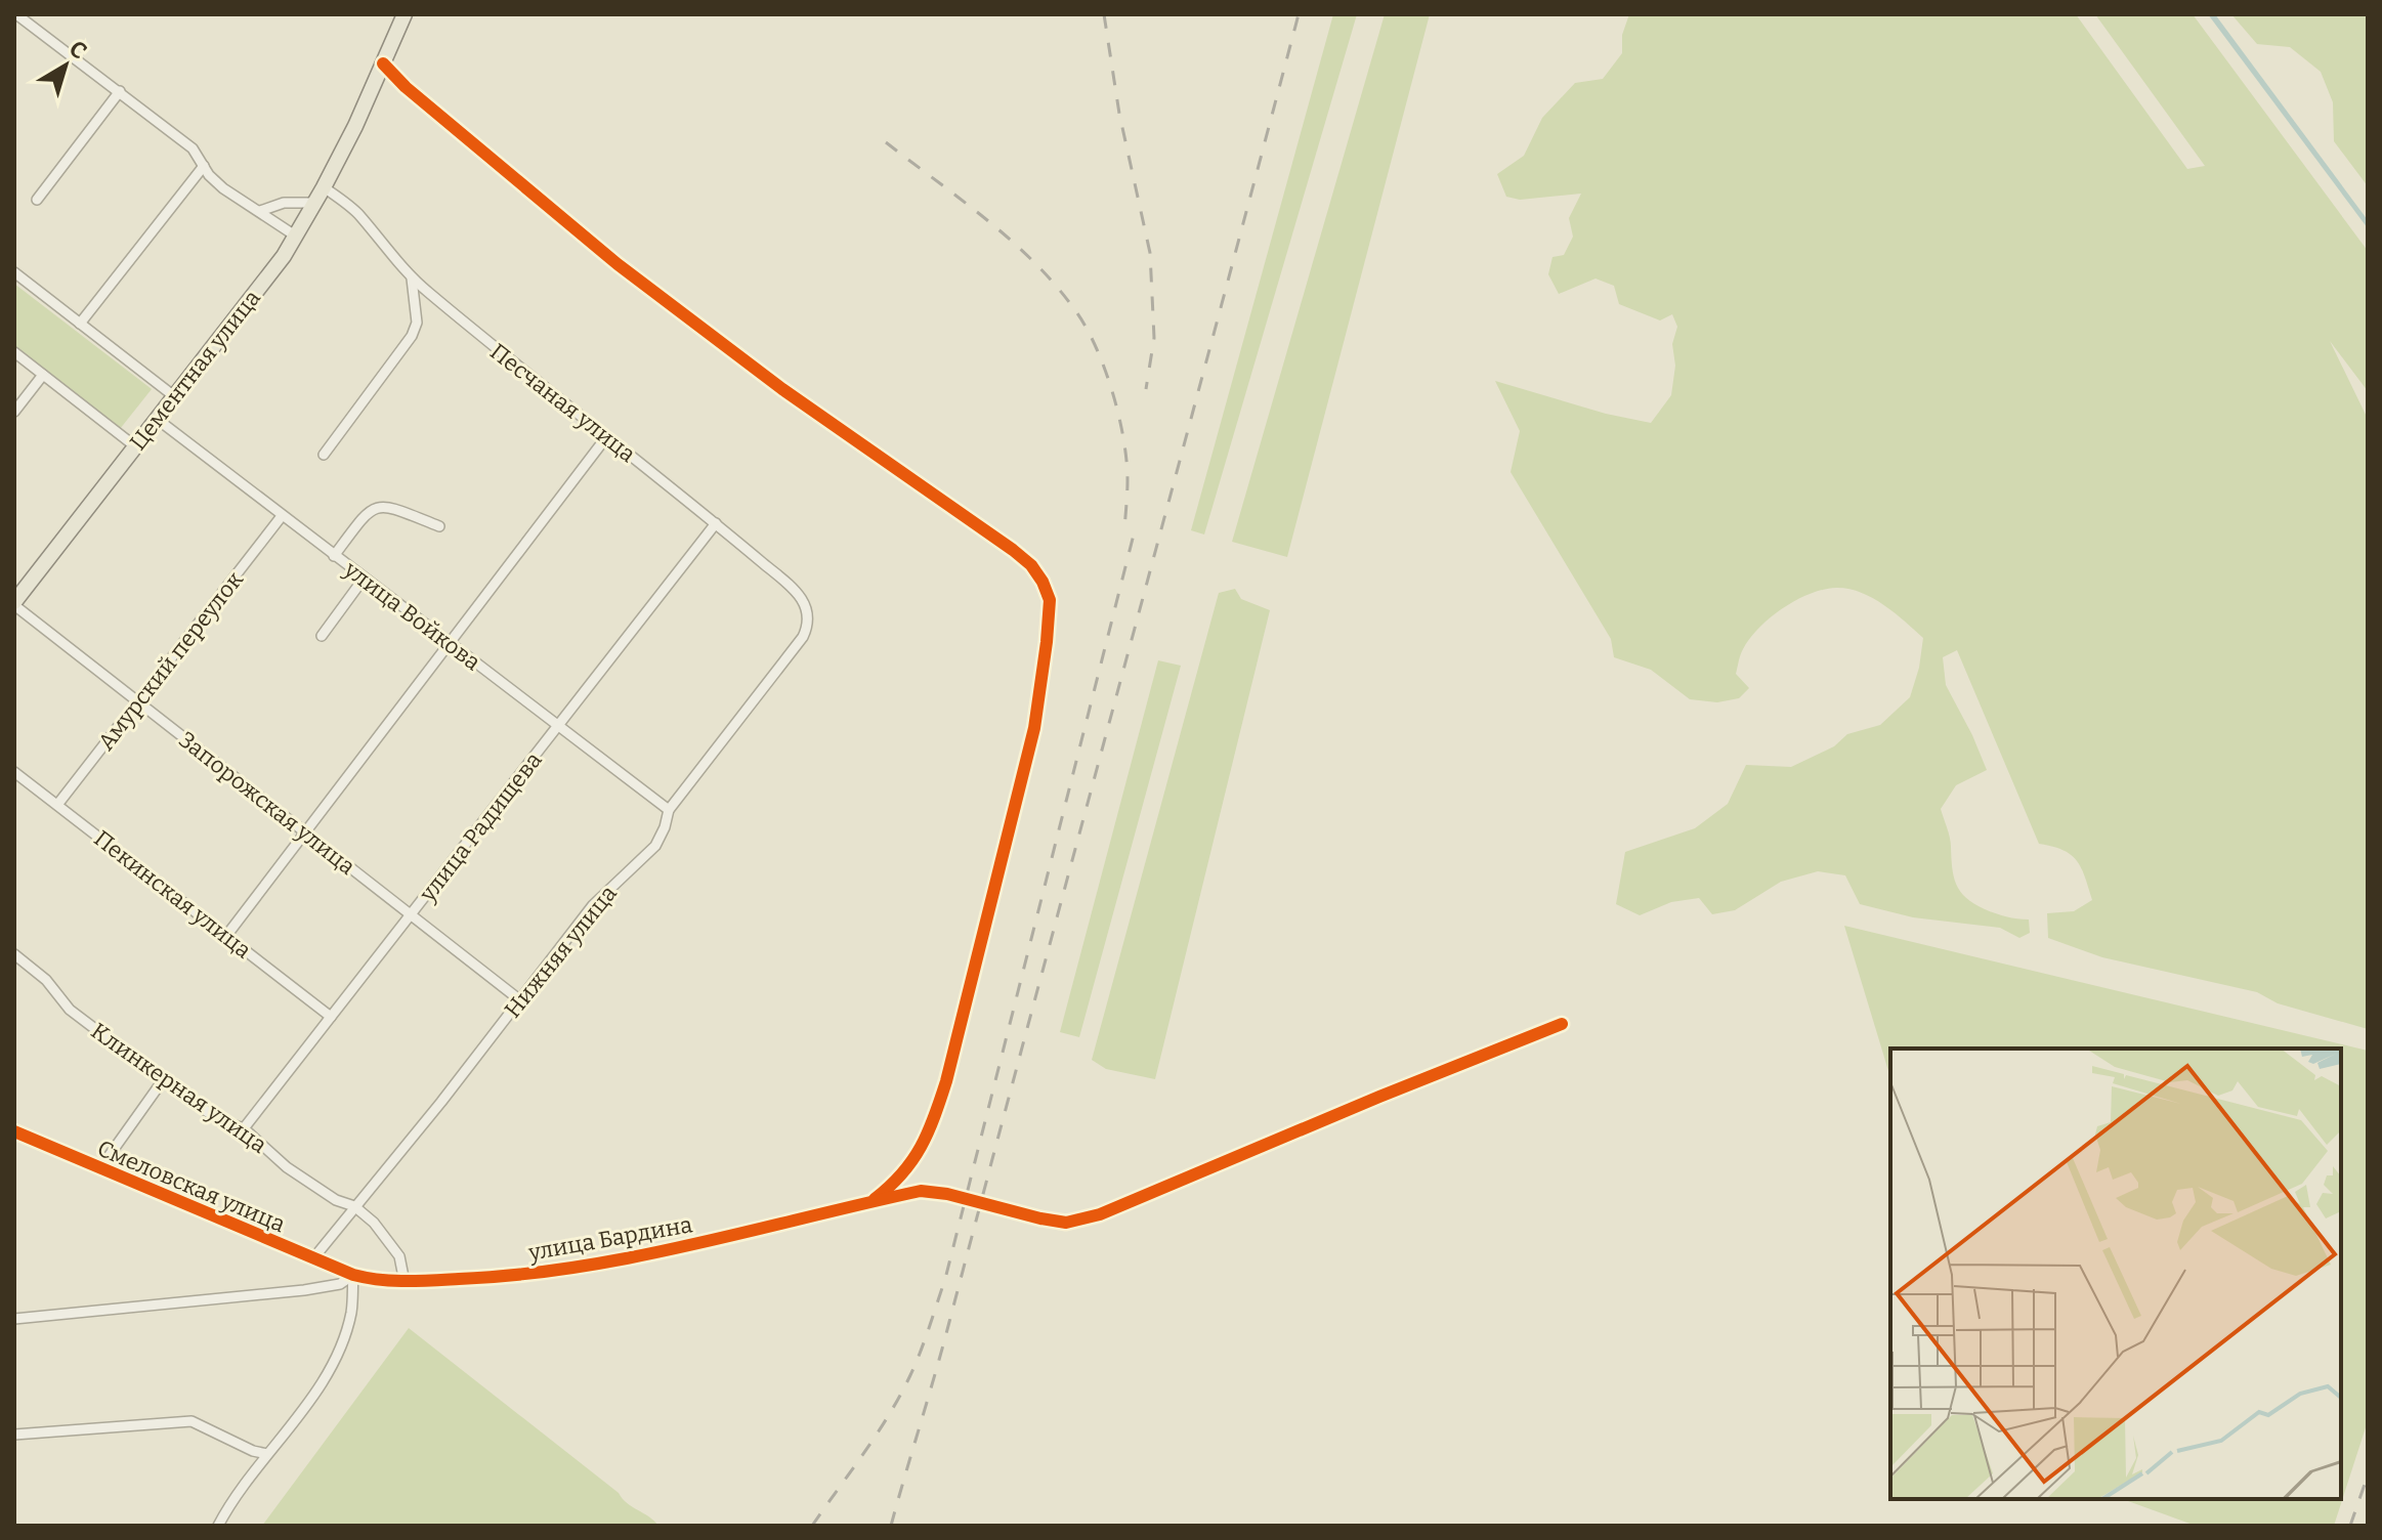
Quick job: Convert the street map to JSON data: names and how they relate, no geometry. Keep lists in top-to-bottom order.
{
  "streets": {
    "main road": ["Цементная улица"],
    "street": [
      "Песчаная улица",
      "улица Войкова",
      "Амурский переулок",
      "Запорожская улица",
      "улица Радищева",
      "Пекинская улица",
      "Нижняя улица",
      "Клинкерная улица",
      "Смеловская улица",
      "улица Бардина"
    ]
  },
  "crossings": [
    ["Цементная улица", "Песчаная улица"],
    ["Цементная улица", "улица Войкова"],
    ["Цементная улица", "Запорожская улица"],
    ["Песчаная улица", "улица Радищева"],
    ["Песчаная улица", "Нижняя улица"],
    ["улица Войкова", "Амурский переулок"],
    ["улица Войкова", "улица Радищева"],
    ["улица Войкова", "Нижняя улица"],
    ["Амурский переулок", "Запорожская улица"],
    ["Амурский переулок", "Пекинская улица"],
    ["Запорожская улица", "улица Радищева"],
    ["Запорожская улица", "Нижняя улица"],
    ["улица Радищева", "Пекинская улица"],
    ["улица Радищева", "Клинкерная улица"],
    ["Нижняя улица", "Клинкерная улица"],
    ["Нижняя улица", "Смеловская улица"],
    ["Клинкерная улица", "улица Бардина"],
    ["Смеловская улица", "улица Бардина"]
  ],
  "north": "top right"
}
